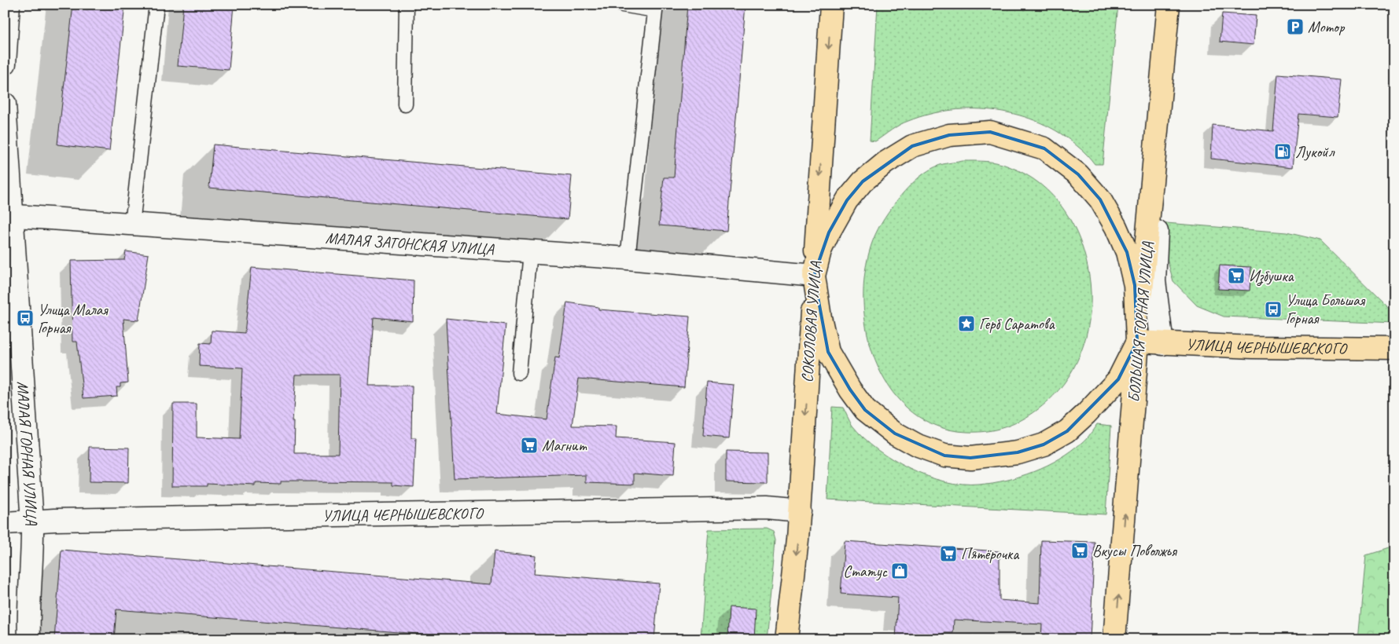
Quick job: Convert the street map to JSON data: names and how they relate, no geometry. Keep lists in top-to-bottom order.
{
  "streets": {
    "main road": ["СОКОЛОВАЯ УЛИЦА", "БОЛЬШАЯ ГОРНАЯ УЛИЦА", "УЛИЦА ЧЕРНЫШЕВСКОГО"],
    "street": ["МАЛАЯ ЗАТОНСКАЯ УЛИЦА", "МАЛАЯ ГОРНАЯ УЛИЦА"]
  },
  "crossings": [
    ["МАЛАЯ ЗАТОНСКАЯ УЛИЦА", "СОКОЛОВАЯ УЛИЦА"],
    ["МАЛАЯ ЗАТОНСКАЯ УЛИЦА", "МАЛАЯ ГОРНАЯ УЛИЦА"],
    ["СОКОЛОВАЯ УЛИЦА", "УЛИЦА ЧЕРНЫШЕВСКОГО"],
    ["БОЛЬШАЯ ГОРНАЯ УЛИЦА", "УЛИЦА ЧЕРНЫШЕВСКОГО"],
    ["УЛИЦА ЧЕРНЫШЕВСКОГО", "МАЛАЯ ГОРНАЯ УЛИЦА"]
  ],
  "one_way": ["СОКОЛОВАЯ УЛИЦА", "БОЛЬШАЯ ГОРНАЯ УЛИЦА"],
  "places": {
    "parking": ["Мотор"],
    "fuel station": ["Лукойл"],
    "supermarket": [
      "Избушка",
      "Магнит",
      "Вкусы Поволжья",
      "Пятёрочка"
    ],
    "bus stop": ["Улица Большая Горная", "Улица Малая Горная"],
    "place": ["Герб Саратова"],
    "shop": ["Статус"]
  }
}
